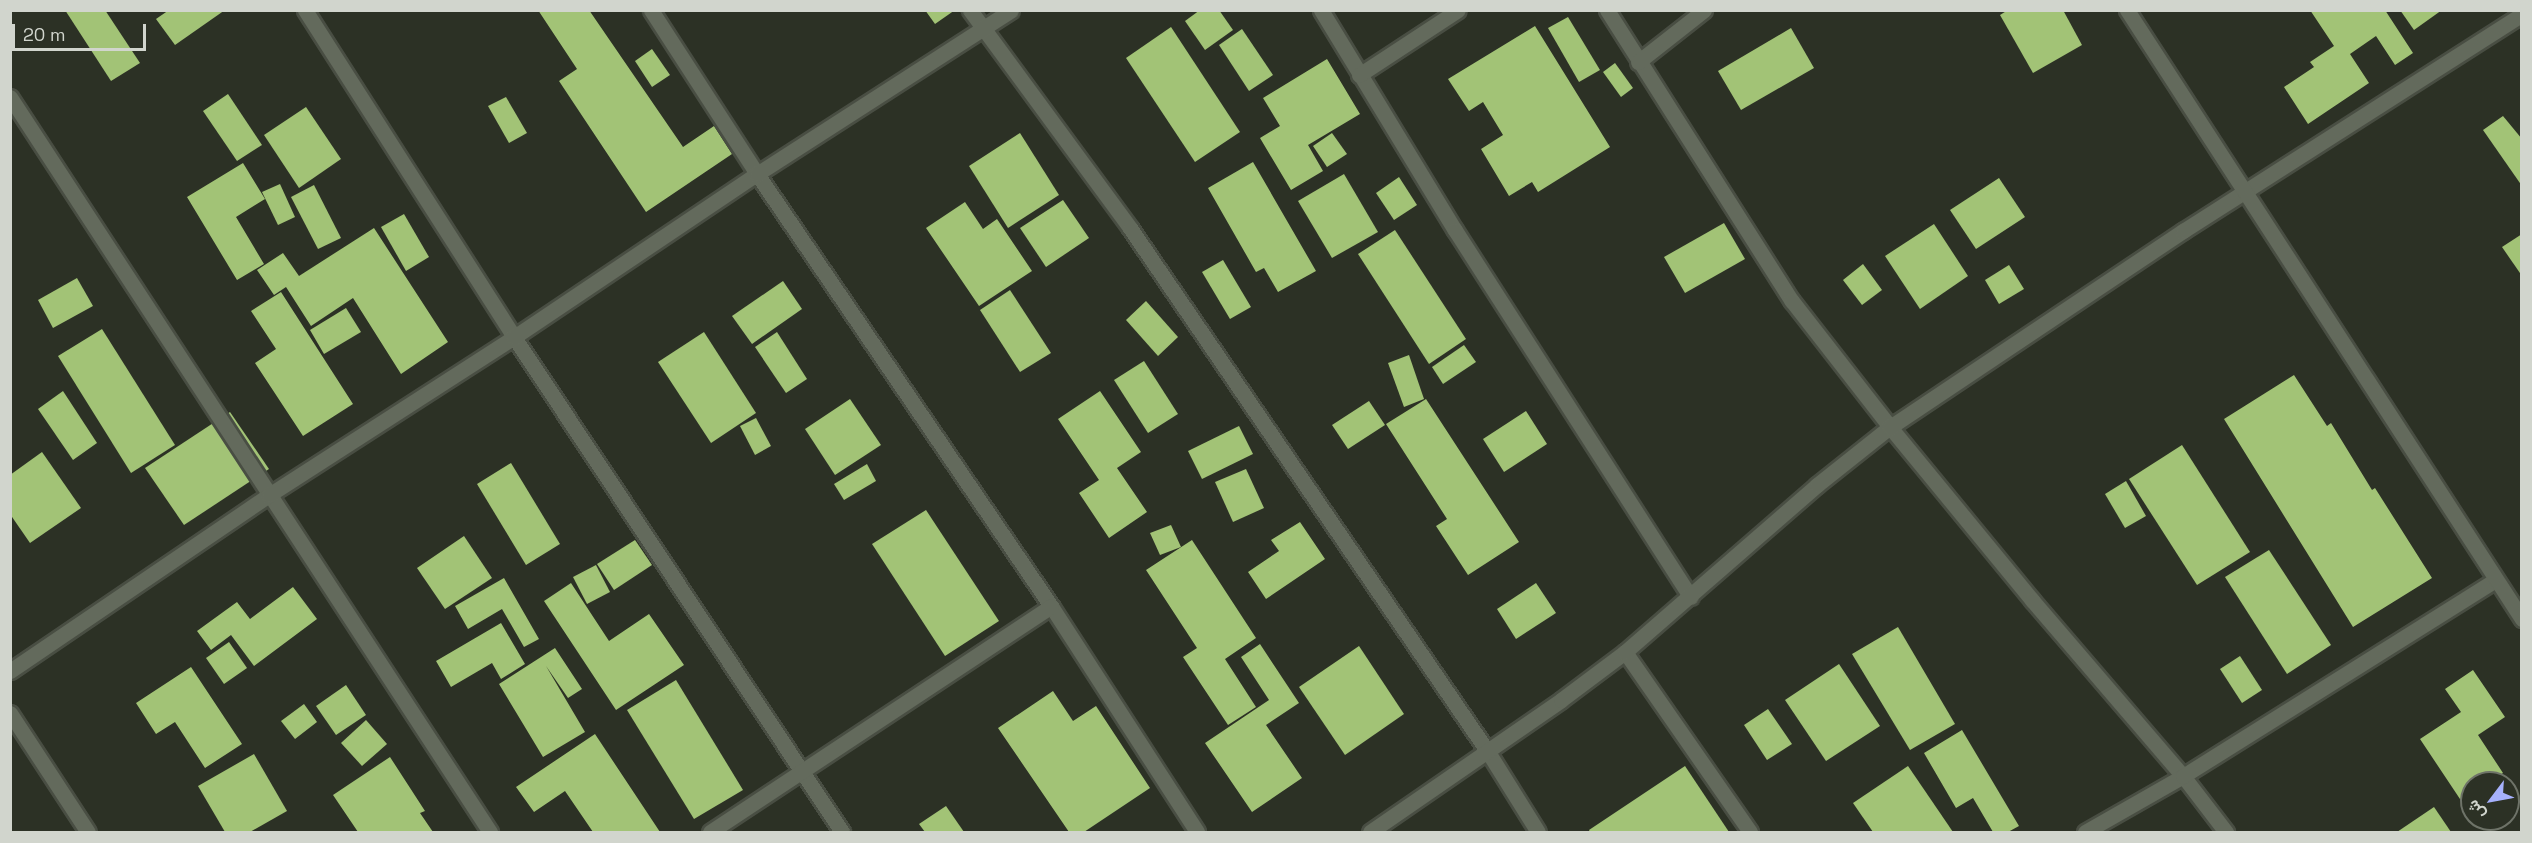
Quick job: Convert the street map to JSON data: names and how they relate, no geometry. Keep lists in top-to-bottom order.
{
  "scale_bar": "20 m",
  "north": "bottom left"
}
